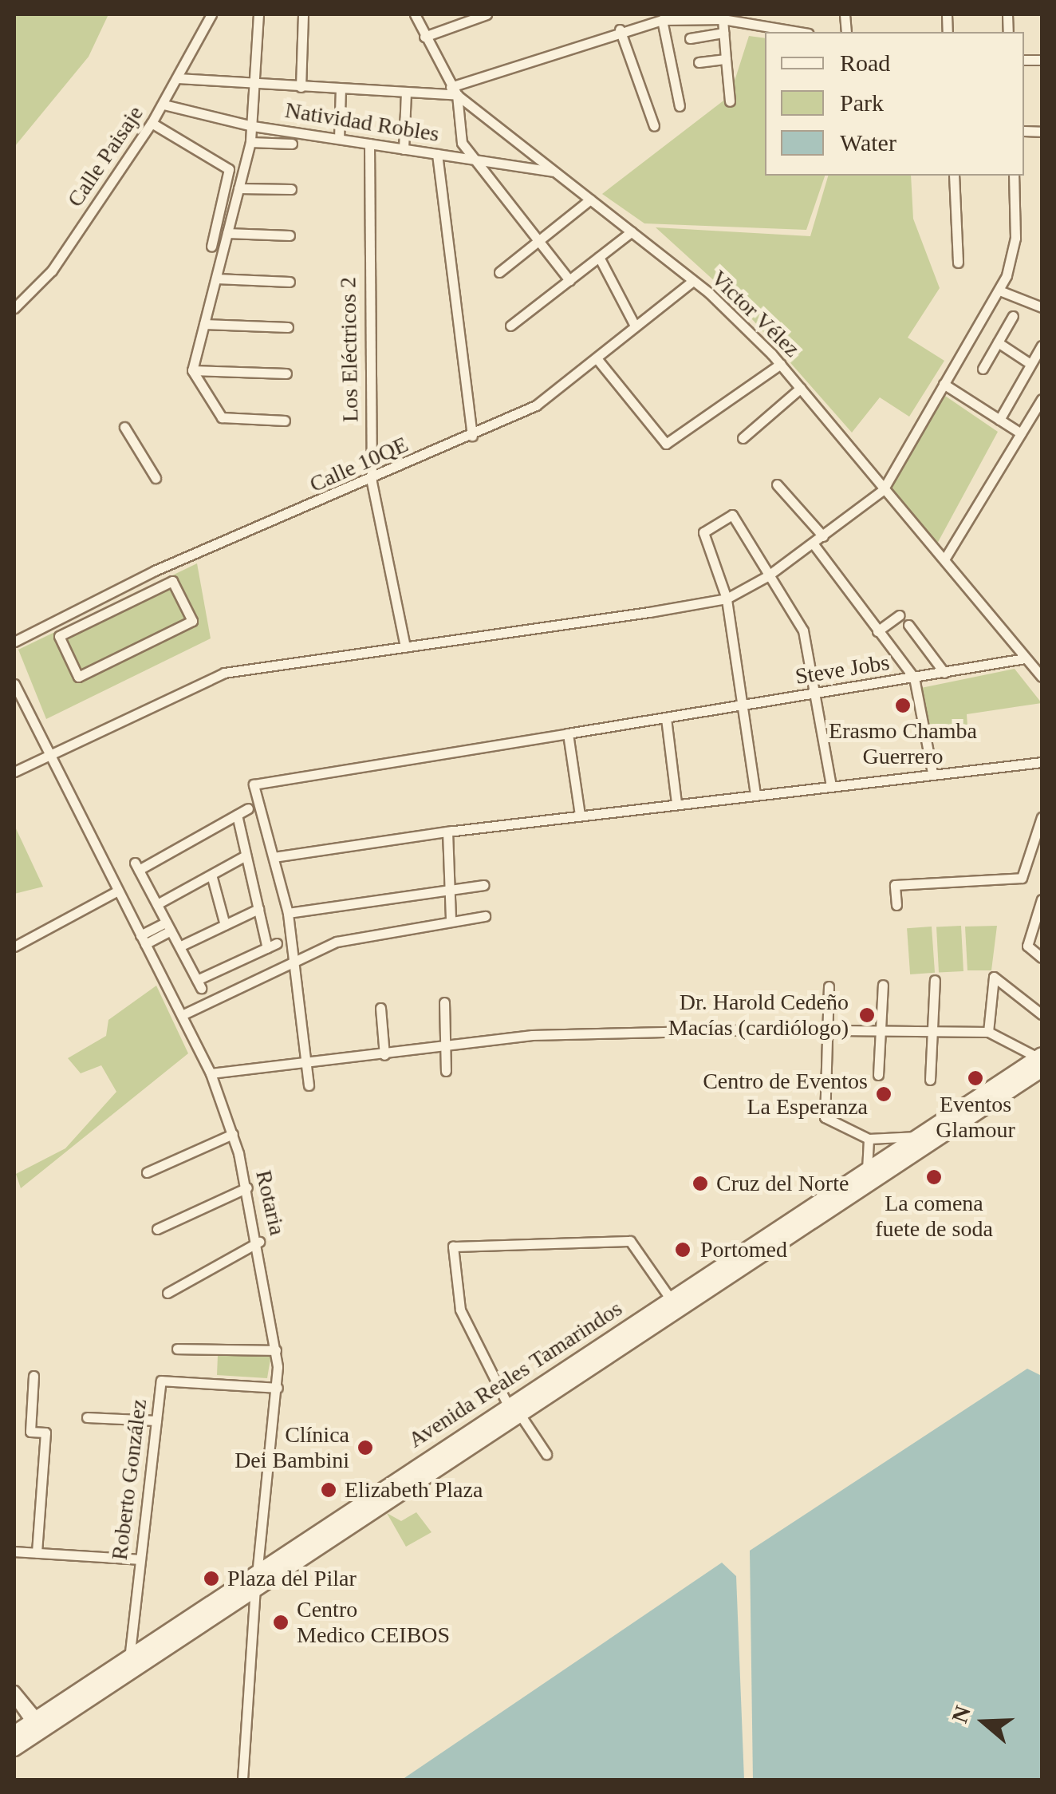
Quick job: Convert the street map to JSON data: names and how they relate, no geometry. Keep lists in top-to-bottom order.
{
  "streets": {
    "main road": ["Avenida Reales Tamarindos"],
    "street": [
      "Natividad Robles",
      "Calle Paisaje",
      "Victor Vélez",
      "Los Eléctricos 2",
      "Calle 10QE",
      "Steve Jobs",
      "Rotaria",
      "Roberto González"
    ]
  },
  "crossings": [
    ["Natividad Robles", "Calle Paisaje"],
    ["Natividad Robles", "Victor Vélez"],
    ["Natividad Robles", "Los Eléctricos 2"],
    ["Victor Vélez", "Calle 10QE"],
    ["Victor Vélez", "Steve Jobs"],
    ["Los Eléctricos 2", "Calle 10QE"],
    ["Rotaria", "Avenida Reales Tamarindos"],
    ["Rotaria", "Roberto González"],
    ["Avenida Reales Tamarindos", "Roberto González"]
  ],
  "places": [
    "Erasmo Chamba Guerrero",
    "Dr. Harold Cedeño Macías (cardiólogo)",
    "Eventos Glamour",
    "Centro de Eventos La Esperanza",
    "La comena fuete de soda",
    "Cruz del Norte",
    "Portomed",
    "Clínica Dei Bambini",
    "Elizabeth Plaza",
    "Plaza del Pilar",
    "Centro Medico CEIBOS"
  ],
  "legend": ["Road", "Park", "Water"],
  "north": "left"
}
